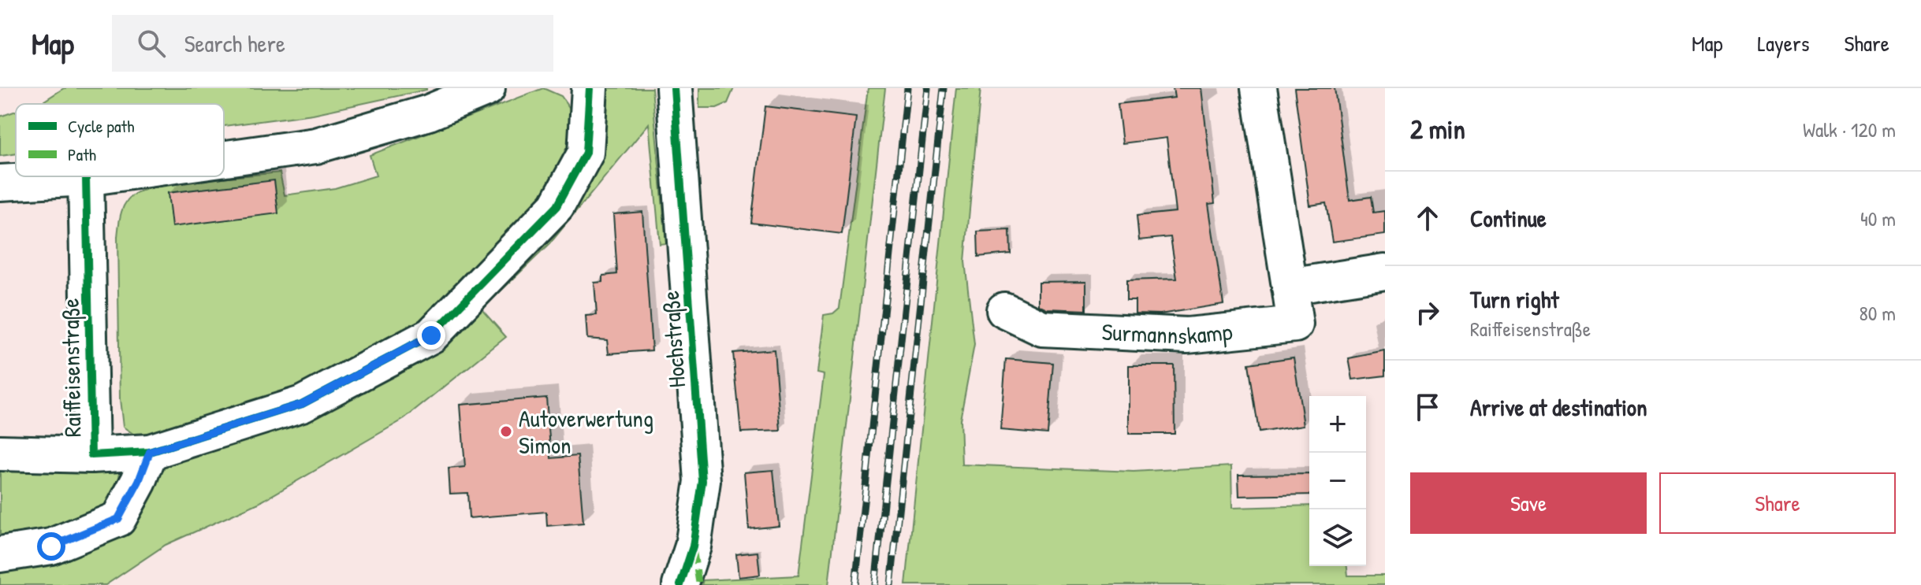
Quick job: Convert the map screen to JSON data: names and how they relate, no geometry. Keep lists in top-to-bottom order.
{
  "streets": {
    "street": ["Surmannskamp", "Hochstraße", "Raiffeisenstraße"]
  },
  "places": ["Autoverwertung Simon"],
  "legend": ["Cycle path", "Path"],
  "page": {
    "header": "Map",
    "search": "Search here",
    "nav": ["Map", "Layers", "Share"],
    "heading": ["2 min", "Walk · 120 m"],
    "list": [
      ["Continue", "40 m"],
      ["Turn right", "Raiffeisenstraße", "80 m"],
      "Arrive at destination"
    ],
    "map_buttons": ["+", "−"],
    "buttons": ["Save", "Share"]
  }
}
